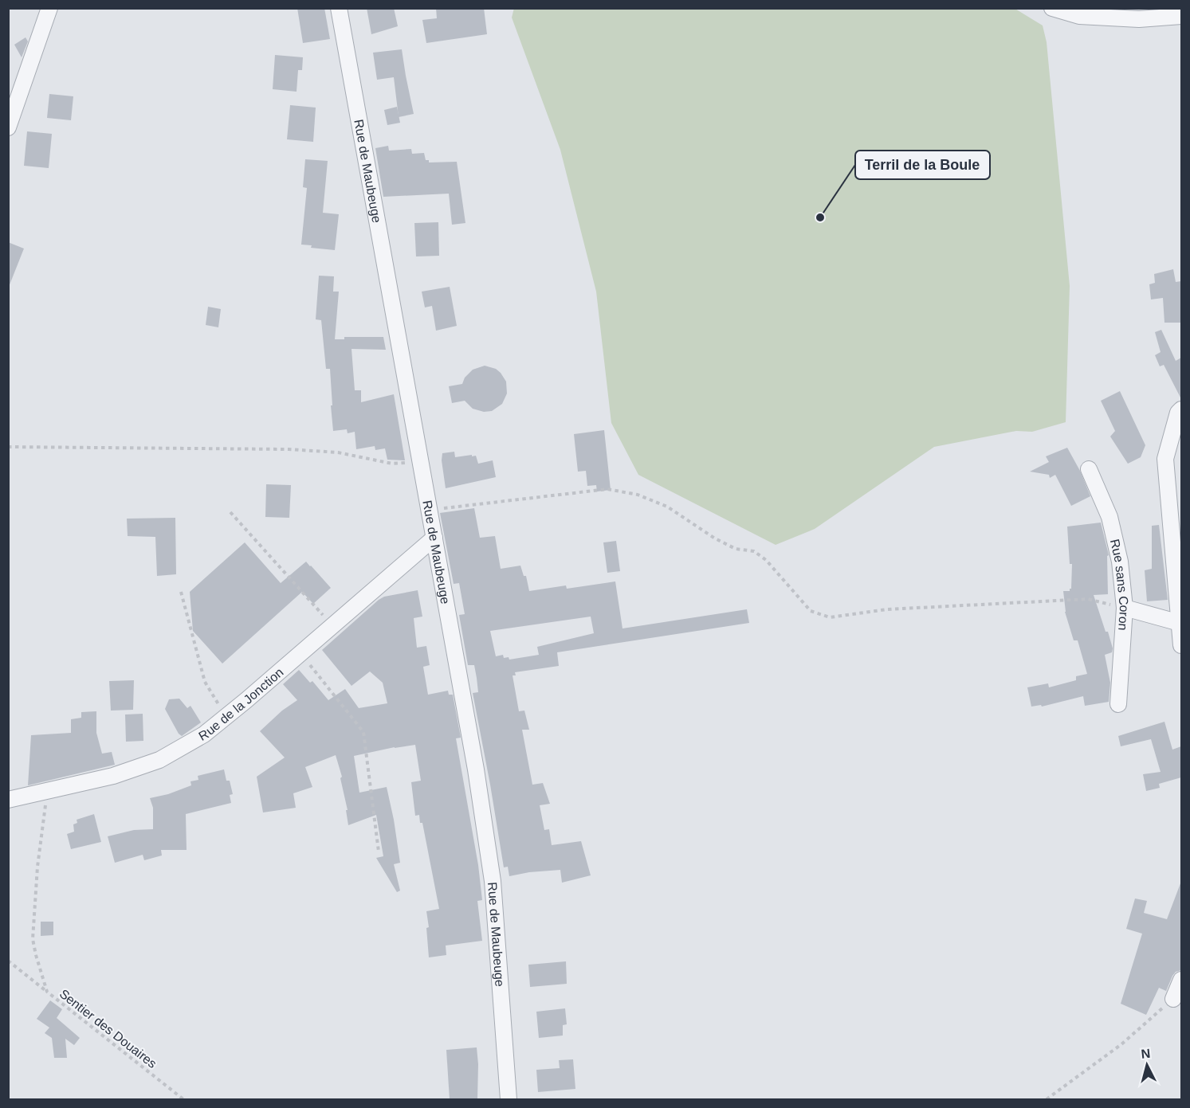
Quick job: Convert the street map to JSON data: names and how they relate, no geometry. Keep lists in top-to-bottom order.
{
  "streets": {
    "street": ["Rue de Maubeuge", "Rue sans Coron", "Rue de la Jonction"],
    "path": ["Sentier des Douaires"]
  },
  "crossings": [
    ["Rue de Maubeuge", "Rue de la Jonction"],
    ["Rue de la Jonction", "Sentier des Douaires"]
  ],
  "places": ["Terril de la Boule"],
  "north": "top"
}
